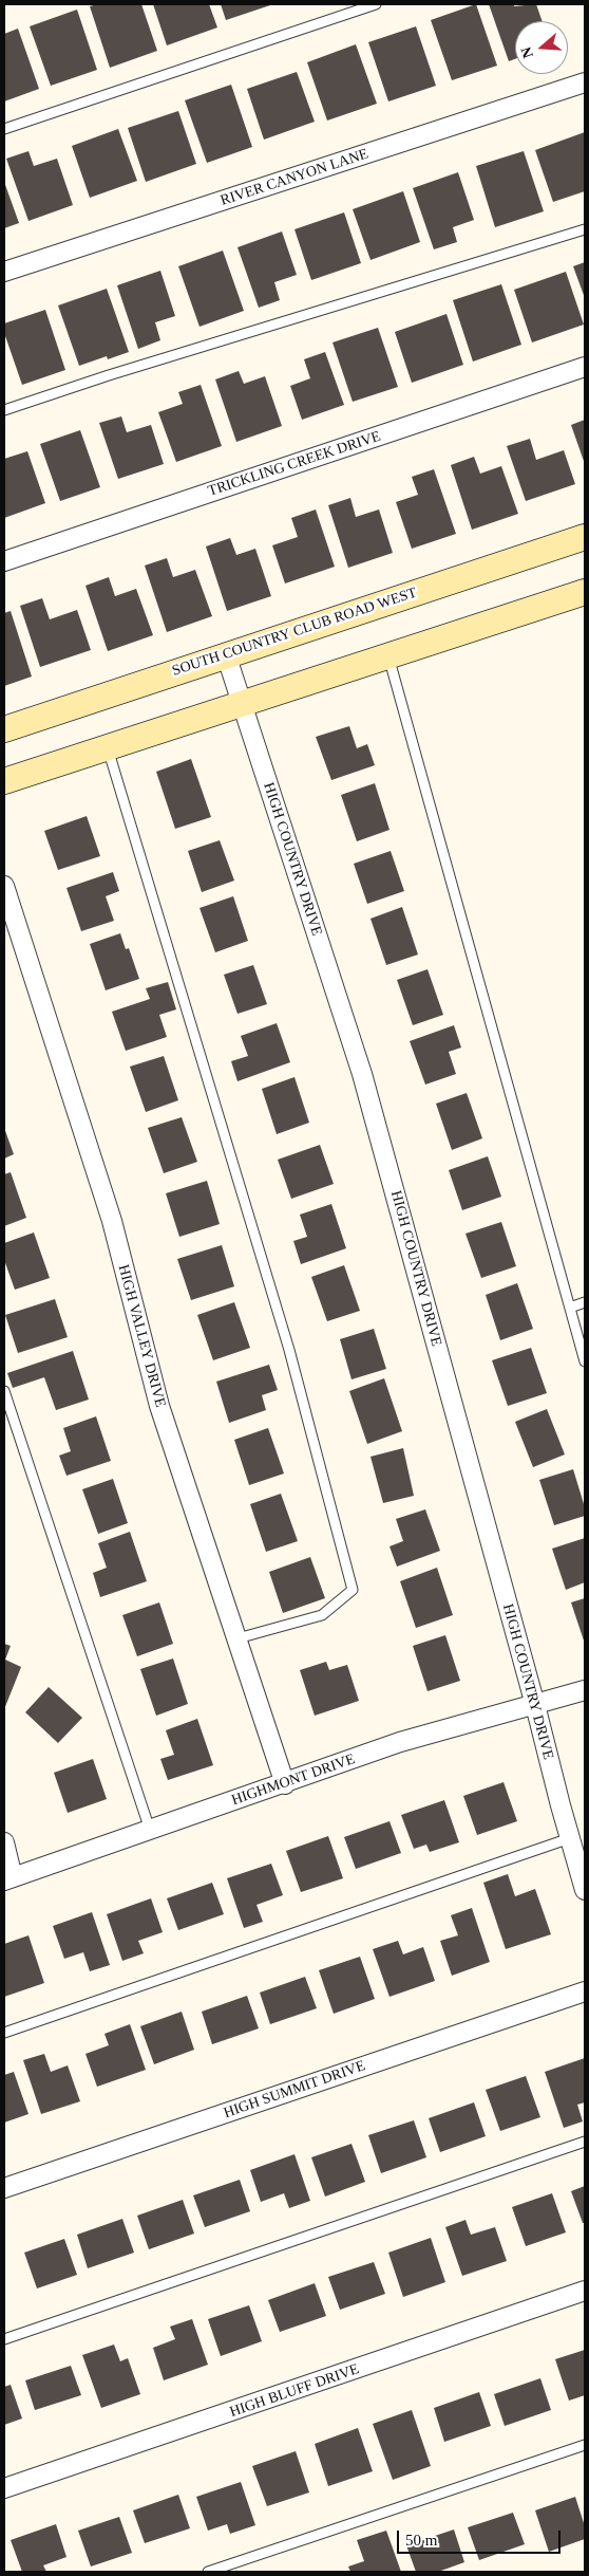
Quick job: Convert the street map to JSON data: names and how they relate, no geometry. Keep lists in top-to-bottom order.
{
  "streets": {
    "street": [
      "RIVER CANYON LANE",
      "TRICKLING CREEK DRIVE",
      "SOUTH COUNTRY CLUB ROAD WEST",
      "HIGH COUNTRY DRIVE",
      "HIGH VALLEY DRIVE",
      "HIGHMONT DRIVE",
      "HIGH SUMMIT DRIVE",
      "HIGH BLUFF DRIVE"
    ]
  },
  "crossings": [
    ["SOUTH COUNTRY CLUB ROAD WEST", "HIGH COUNTRY DRIVE"],
    ["HIGH COUNTRY DRIVE", "HIGHMONT DRIVE"],
    ["HIGH VALLEY DRIVE", "HIGHMONT DRIVE"]
  ],
  "scale_bar": "50 m",
  "north": "left"
}
